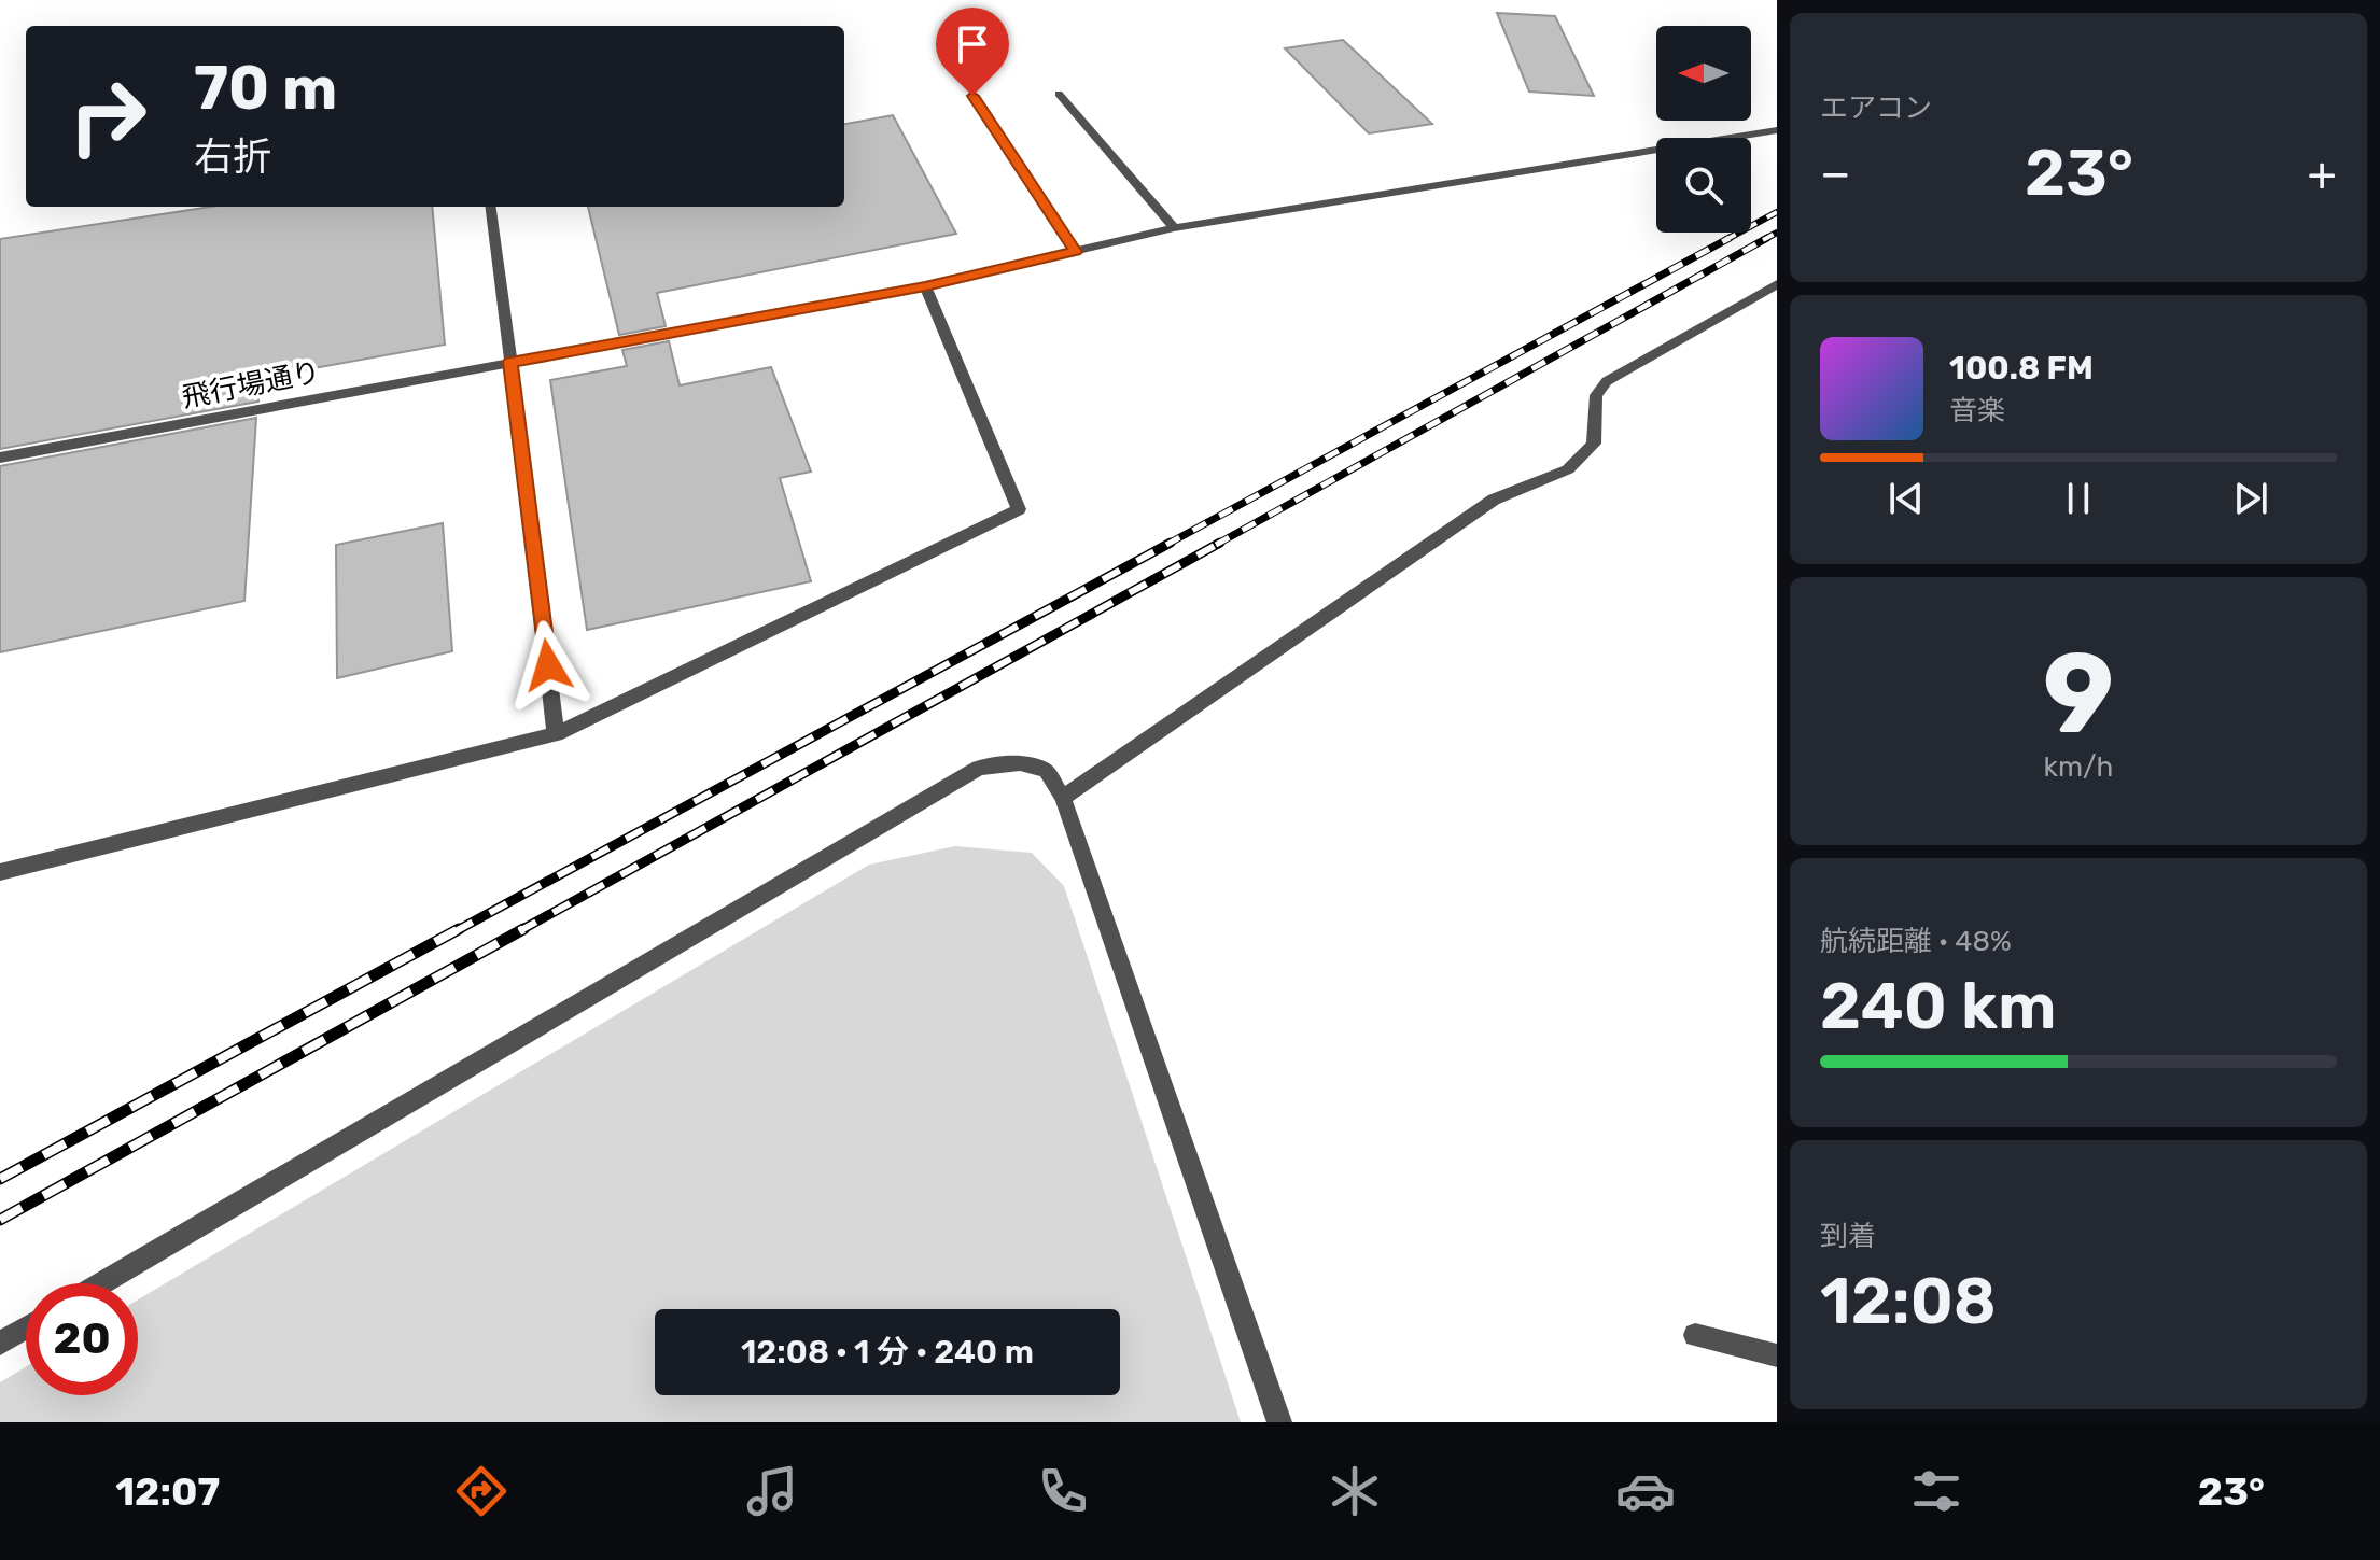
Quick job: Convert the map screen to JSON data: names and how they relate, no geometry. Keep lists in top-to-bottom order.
{
  "streets": {
    "lane": ["飛行場通り"]
  },
  "north": "left",
  "page": {
    "tile": [
      "エアコン",
      ["9", "km/h"],
      ["航続距離 · 48%", "240 km"],
      ["到着", "12:08"]
    ],
    "turn": ["70 m", "右折"],
    "heat": ["−", "23°", "+"],
    "song": ["100.8 FM", "音楽"],
    "limit": "20",
    "trip": "12:08 · 1 分 · 240 m",
    "tabs": ["12:07", "23°"]
  }
}
